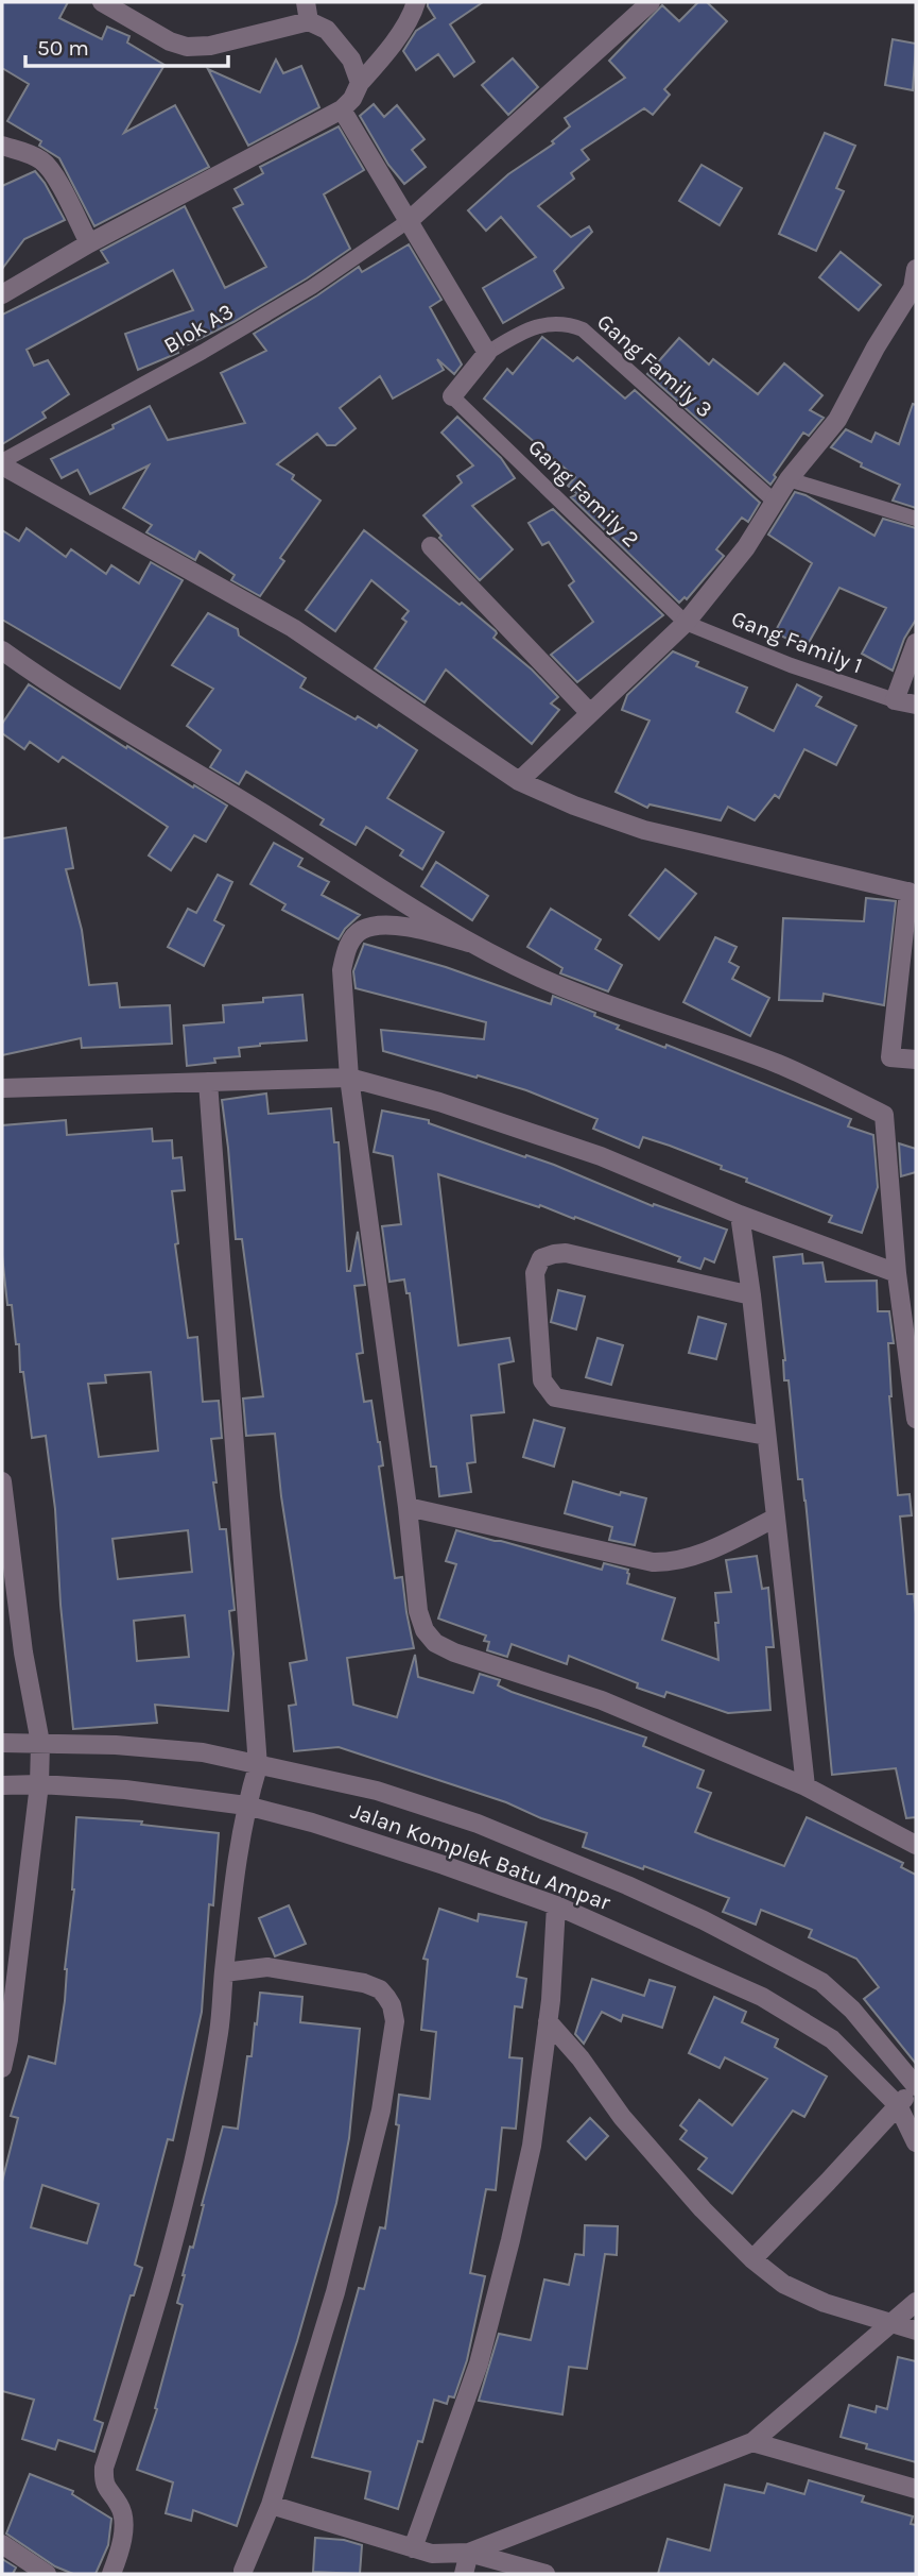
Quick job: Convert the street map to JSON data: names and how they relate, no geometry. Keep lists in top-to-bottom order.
{
  "streets": {
    "street": ["Jalan Komplek Batu Ampar"],
    "lane": [
      "Blok A3",
      "Gang Family 3",
      "Gang Family 2",
      "Gang Family 1"
    ]
  },
  "crossings": [
    ["Gang Family 2", "Gang Family 1"]
  ],
  "scale_bar": "50 m"
}
